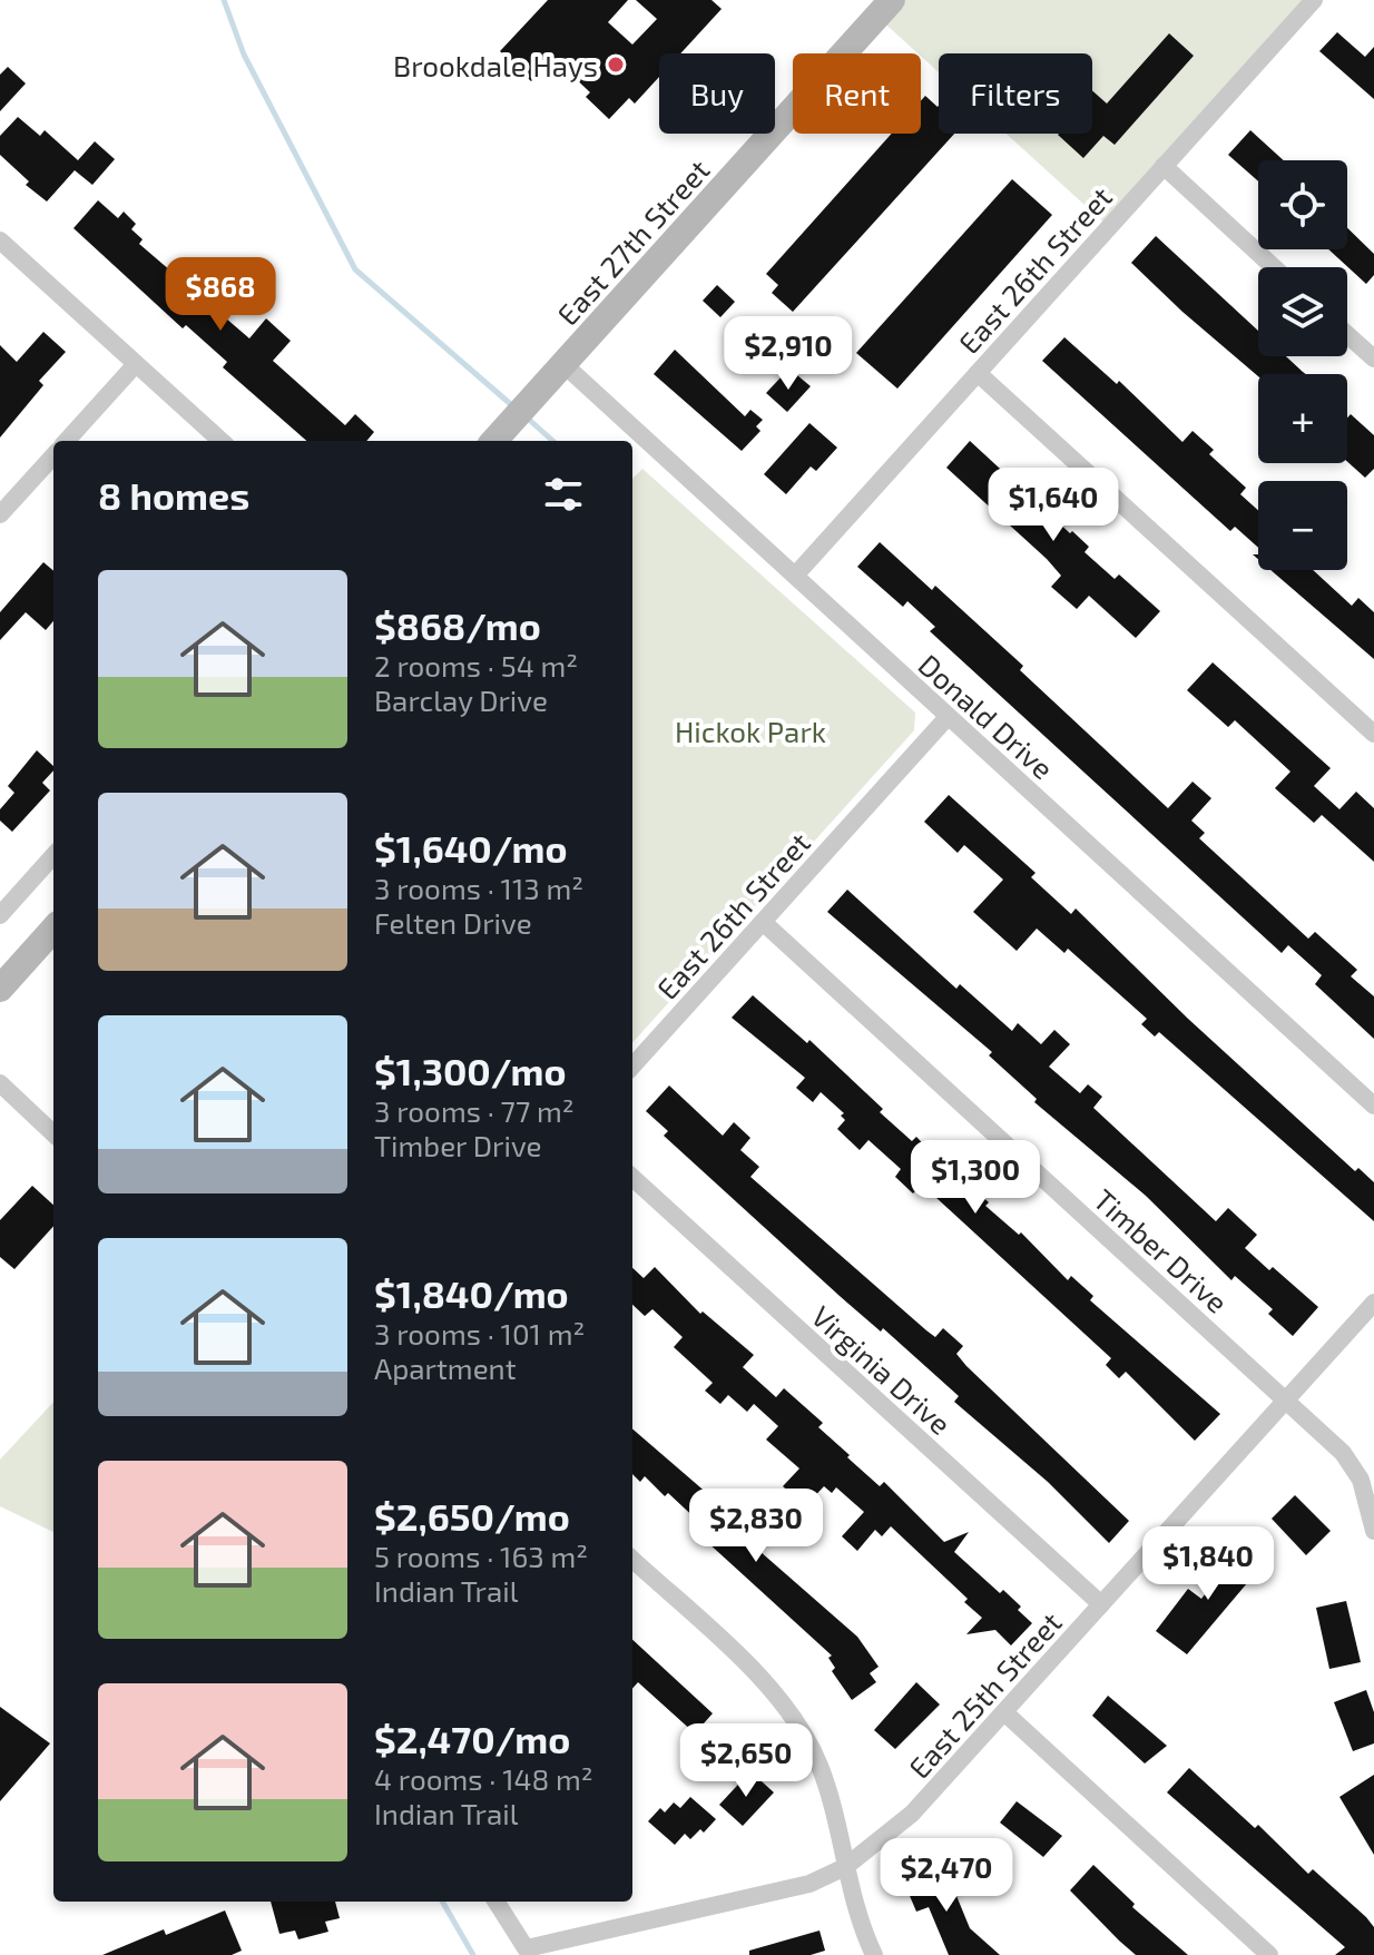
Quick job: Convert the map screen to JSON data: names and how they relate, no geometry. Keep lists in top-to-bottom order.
{
  "streets": {
    "main road": ["East 27th Street"],
    "street": [
      "East 26th Street",
      "Donald Drive",
      "Timber Drive",
      "Virginia Drive",
      "East 25th Street"
    ]
  },
  "crossings": [
    ["East 27th Street", "Donald Drive"],
    ["East 26th Street", "Donald Drive"],
    ["East 26th Street", "Timber Drive"],
    ["Timber Drive", "East 25th Street"],
    ["Virginia Drive", "East 25th Street"]
  ],
  "parks": ["Hickok Park"],
  "places": ["Brookdale Hays"],
  "page": {
    "chip": ["Buy", "Rent", "Filters"],
    "map_buttons": ["+", "−"],
    "price": [
      "$868",
      "$2,910",
      "$1,640",
      "$1,300",
      "$2,830",
      "$1,840",
      "$2,650",
      "$2,470"
    ],
    "heading": "8 homes",
    "list": [
      {
        "name": "$868/mo",
        "note": "2 rooms · 54 m² · Barclay Drive"
      },
      {
        "name": "$1,640/mo",
        "note": "3 rooms · 113 m² · Felten Drive"
      },
      {
        "name": "$1,300/mo",
        "note": "3 rooms · 77 m² · Timber Drive"
      },
      {
        "name": "$1,840/mo",
        "note": "3 rooms · 101 m² · Apartment"
      },
      {
        "name": "$2,650/mo",
        "note": "5 rooms · 163 m² · Indian Trail"
      },
      {
        "name": "$2,470/mo",
        "note": "4 rooms · 148 m² · Indian Trail"
      }
    ]
  }
}
